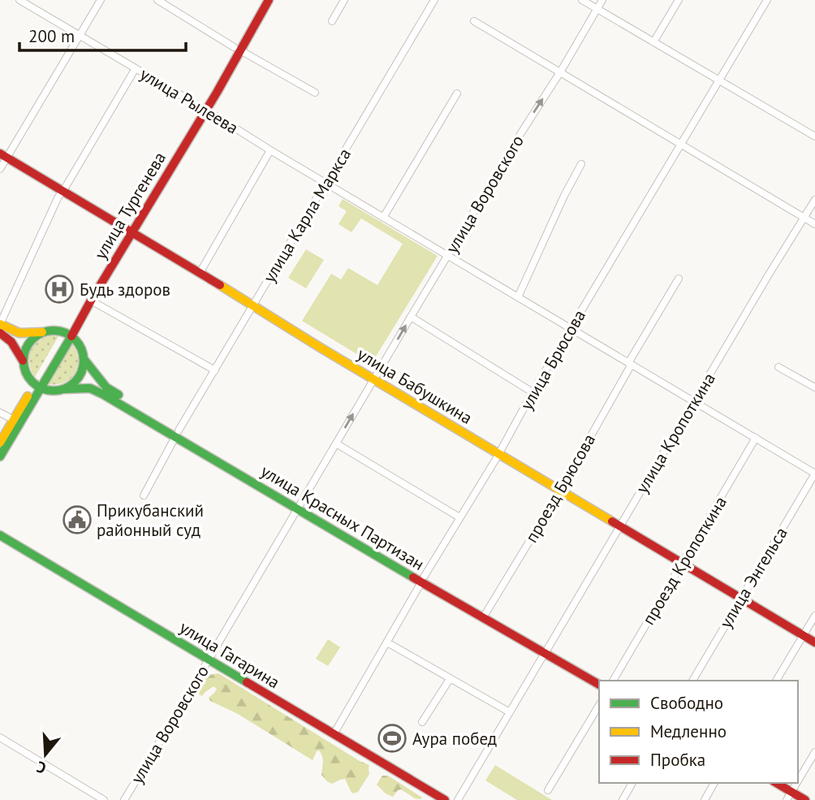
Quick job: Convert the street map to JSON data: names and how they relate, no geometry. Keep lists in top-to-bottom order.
{
  "streets": {
    "main road": [
      "улица Тургенева",
      "улица Бабушкина",
      "улица Красных Партизан",
      "улица Гагарина"
    ],
    "street": [
      "улица Рылеева",
      "улица Воровского",
      "улица Карла Маркса",
      "улица Брюсова",
      "улица Кропоткина",
      "проезд Брюсова",
      "проезд Кропоткина",
      "улица Энгельса"
    ]
  },
  "crossings": [
    ["улица Рылеева", "улица Воровского"],
    ["улица Рылеева", "улица Тургенева"],
    ["улица Рылеева", "улица Карла Маркса"],
    ["улица Рылеева", "улица Брюсова"],
    ["улица Рылеева", "улица Кропоткина"],
    ["улица Рылеева", "проезд Брюсова"],
    ["улица Рылеева", "проезд Кропоткина"],
    ["улица Рылеева", "улица Энгельса"],
    ["улица Воровского", "улица Бабушкина"],
    ["улица Воровского", "улица Красных Партизан"],
    ["улица Воровского", "улица Гагарина"],
    ["улица Тургенева", "улица Бабушкина"],
    ["улица Тургенева", "улица Красных Партизан"],
    ["улица Карла Маркса", "улица Бабушкина"],
    ["улица Карла Маркса", "улица Красных Партизан"],
    ["улица Брюсова", "улица Бабушкина"],
    ["улица Брюсова", "улица Красных Партизан"],
    ["улица Брюсова", "улица Гагарина"],
    ["улица Бабушкина", "улица Кропоткина"],
    ["улица Бабушкина", "проезд Брюсова"],
    ["улица Бабушкина", "проезд Кропоткина"],
    ["улица Бабушкина", "улица Энгельса"],
    ["улица Кропоткина", "улица Красных Партизан"],
    ["проезд Брюсова", "улица Красных Партизан"]
  ],
  "one_way": ["улица Воровского"],
  "places": {
    "hospital": ["Будь здоров"],
    "public building": ["Прикубанский районный суд"],
    "sports": ["Аура побед"]
  },
  "legend": ["Свободно", "Медленно", "Пробка"],
  "scale_bar": "200 m",
  "north": "bottom"
}
